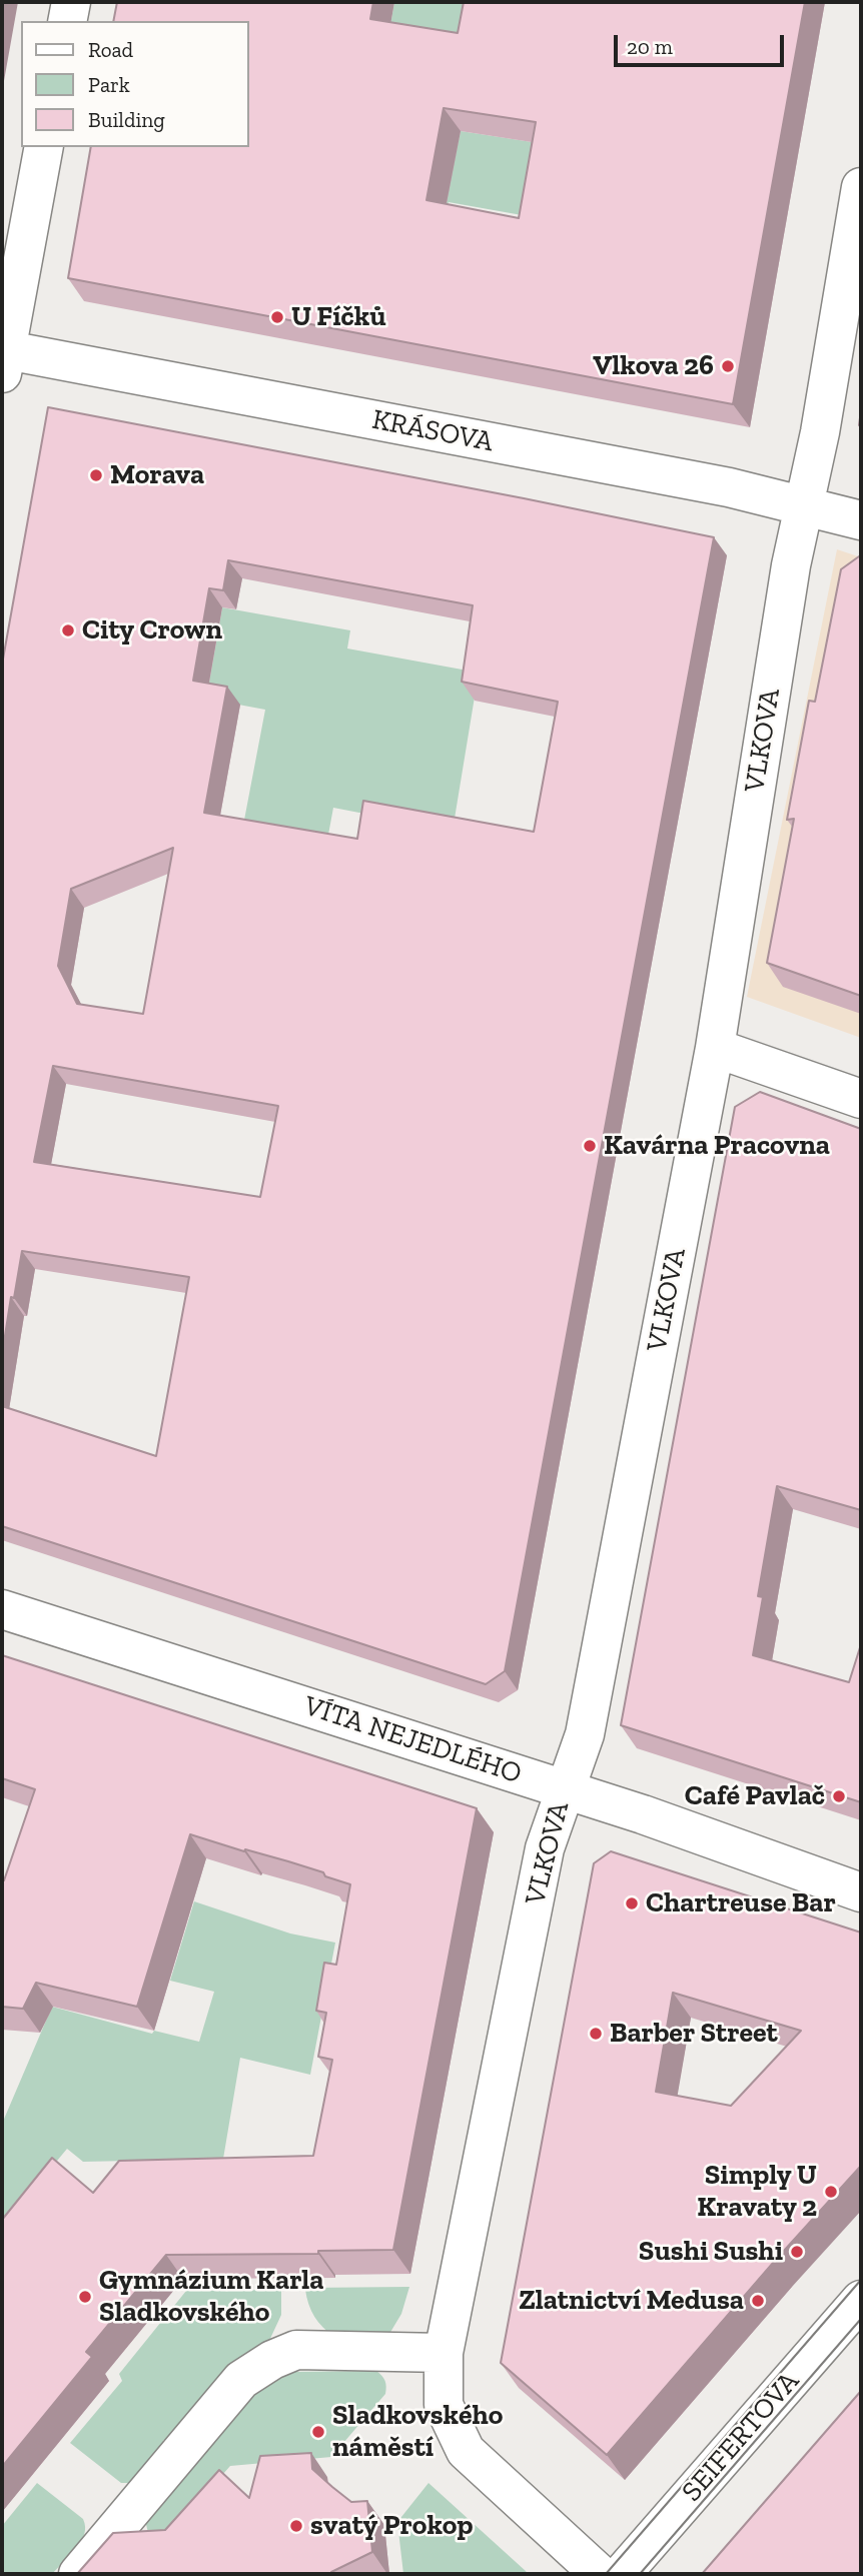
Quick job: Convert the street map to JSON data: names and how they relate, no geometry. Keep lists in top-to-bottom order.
{
  "streets": {
    "street": [
      "KRÁSOVA",
      "VLKOVA",
      "VÍTA NEJEDLÉHO",
      "SEIFERTOVA"
    ]
  },
  "crossings": [
    ["KRÁSOVA", "VLKOVA"],
    ["VLKOVA", "VÍTA NEJEDLÉHO"]
  ],
  "places": [
    "U Fíčků",
    "Vlkova 26",
    "Morava",
    "City Crown",
    "Kavárna Pracovna",
    "Café Pavlač",
    "Chartreuse Bar",
    "Barber Street",
    "Simply U Kravaty 2",
    "Sushi Sushi",
    "Gymnázium Karla Sladkovského",
    "Zlatnictví Medusa",
    "Sladkovského náměstí",
    "svatý Prokop"
  ],
  "legend": ["Road", "Park", "Building"],
  "scale_bar": "20 m"
}
